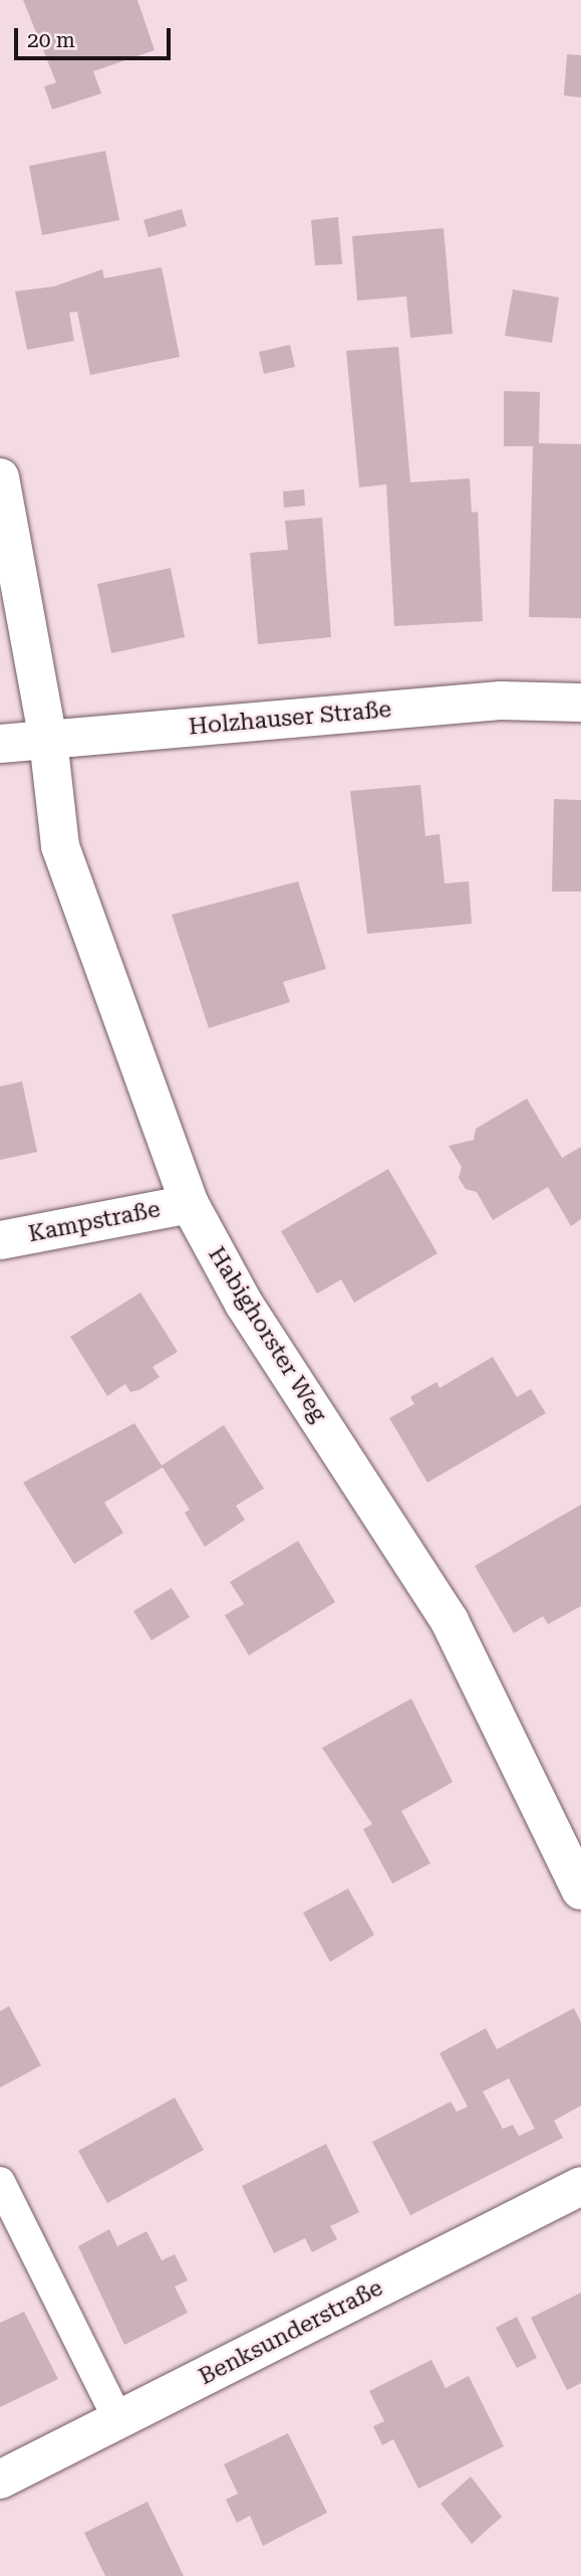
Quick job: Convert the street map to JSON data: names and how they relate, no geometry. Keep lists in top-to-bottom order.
{
  "streets": {
    "street": [
      "Holzhauser Straße",
      "Kampstraße",
      "Habighorster Weg",
      "Benksunderstraße"
    ]
  },
  "crossings": [
    ["Holzhauser Straße", "Habighorster Weg"],
    ["Kampstraße", "Habighorster Weg"]
  ],
  "scale_bar": "20 m"
}
